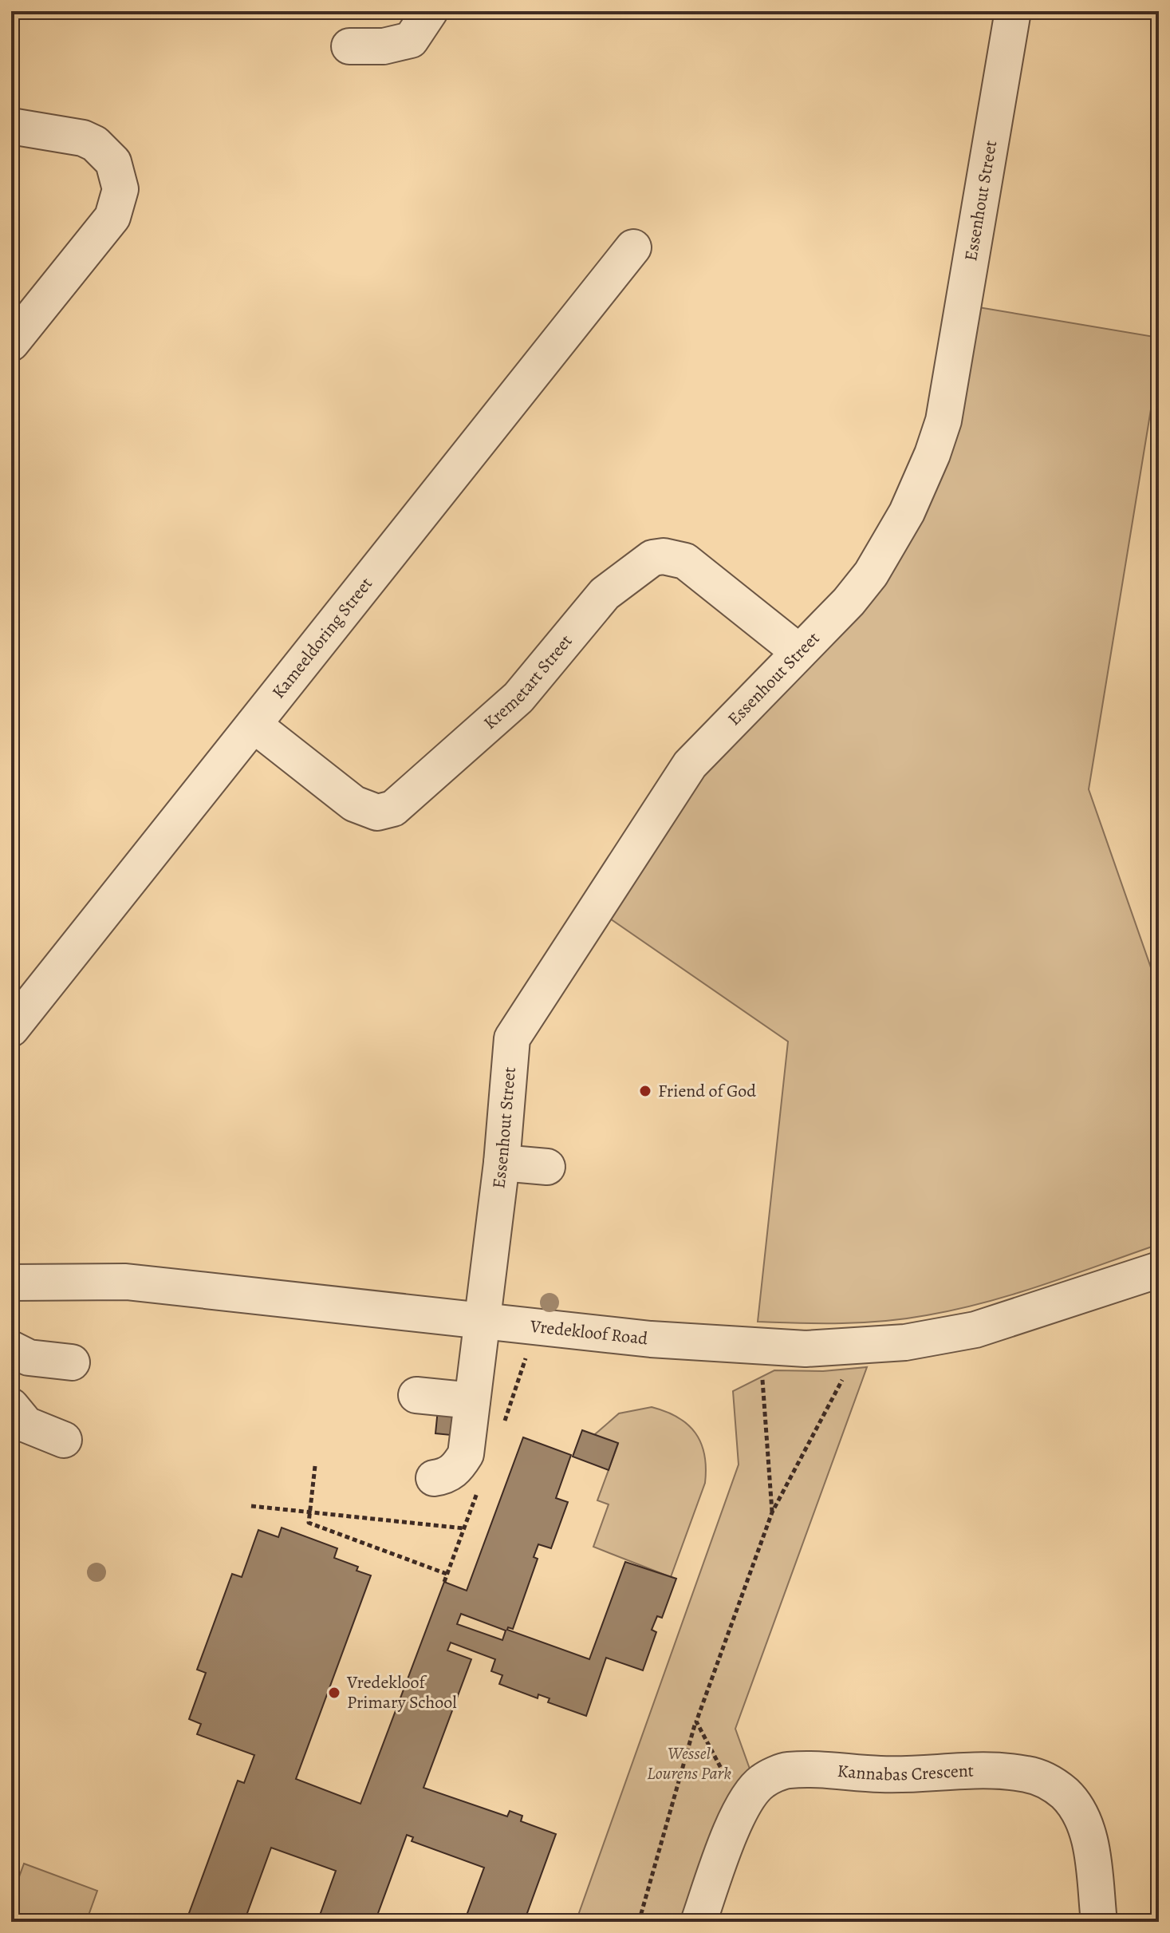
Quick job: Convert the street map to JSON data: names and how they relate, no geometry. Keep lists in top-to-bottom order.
{
  "streets": {
    "street": [
      "Essenhout Street",
      "Kameeldoring Street",
      "Kremetart Street",
      "Vredekloof Road",
      "Kannabas Crescent"
    ]
  },
  "crossings": [
    ["Essenhout Street", "Kremetart Street"],
    ["Essenhout Street", "Vredekloof Road"],
    ["Kameeldoring Street", "Kremetart Street"]
  ],
  "parks": ["Wessel Lourens Park"],
  "places": ["Friend of God", "Vredekloof Primary School"]
}
